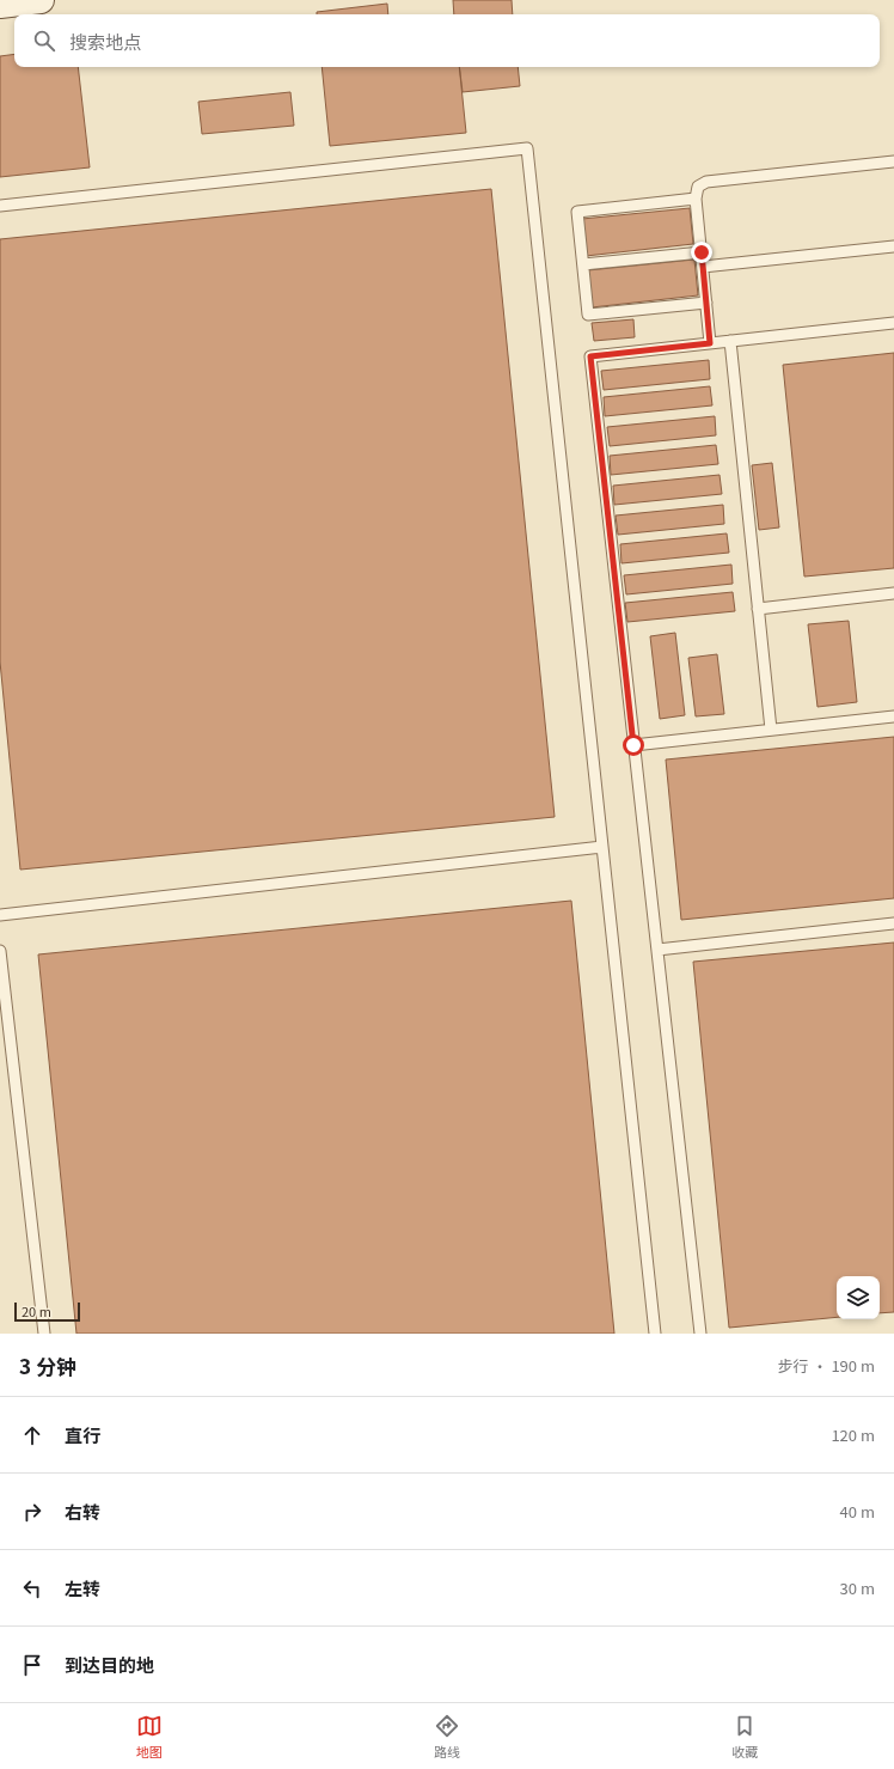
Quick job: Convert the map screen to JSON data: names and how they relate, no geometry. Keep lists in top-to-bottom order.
{
  "scale_bar": "20 m",
  "page": {
    "search": "搜索地点",
    "scale": "20 m",
    "heading": ["3 分钟", "步行 · 190 m"],
    "list": [
      ["直行", "120 m"],
      ["右转", "40 m"],
      ["左转", "30 m"],
      "到达目的地"
    ],
    "nav": ["地图", "路线", "收藏"]
  }
}
